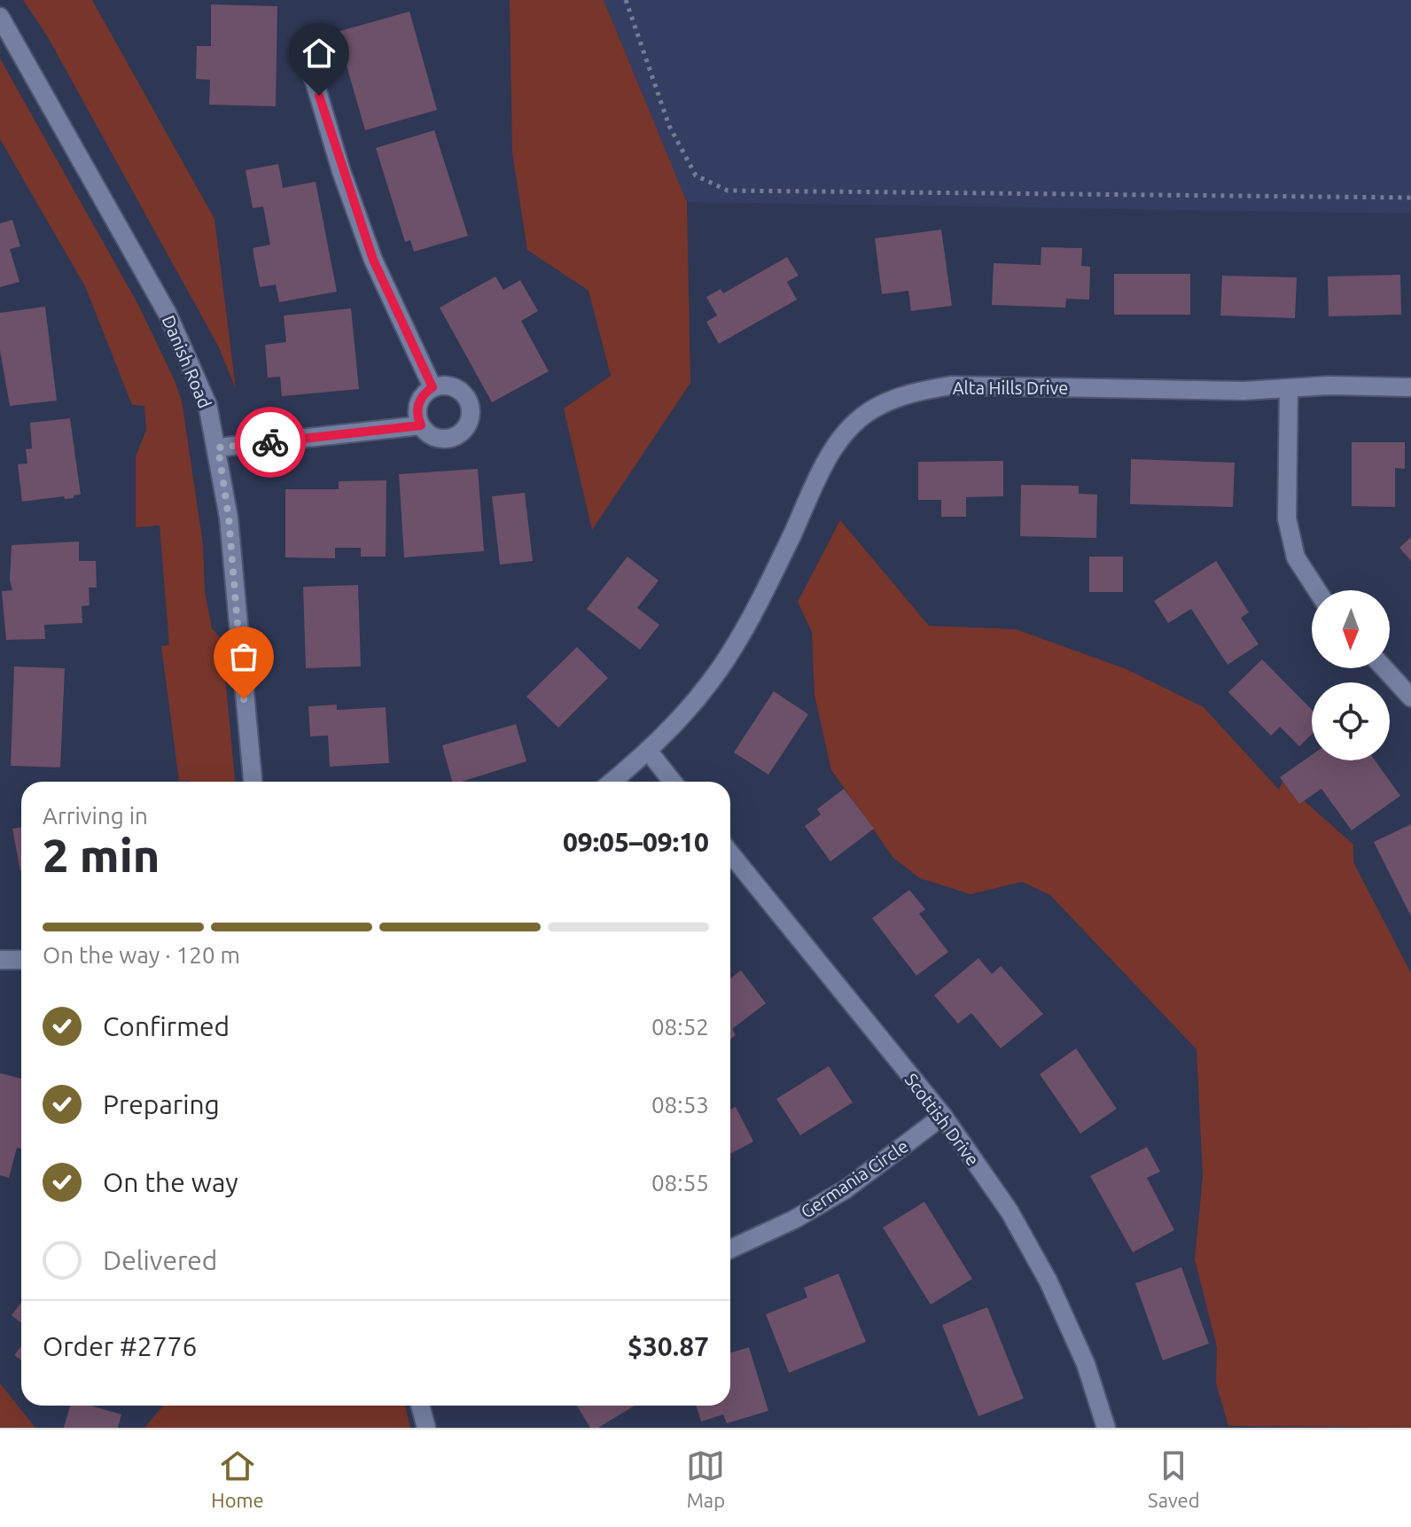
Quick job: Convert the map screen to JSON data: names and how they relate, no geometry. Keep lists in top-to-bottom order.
{
  "streets": {
    "street": [
      "Danish Road",
      "Alta Hills Drive",
      "Scottish Drive",
      "Germania Circle"
    ]
  },
  "crossings": [
    ["Scottish Drive", "Germania Circle"]
  ],
  "north": "bottom",
  "page": {
    "heading": ["2 min", "Arriving in", "09:05–09:10"],
    "panel": ["Order #2776", "$30.87"],
    "bar": "On the way · 120 m",
    "list": [
      ["Confirmed", "08:52"],
      ["Preparing", "08:53"],
      ["On the way", "08:55"],
      "Delivered"
    ],
    "tabs": ["Home", "Map", "Saved"]
  }
}
